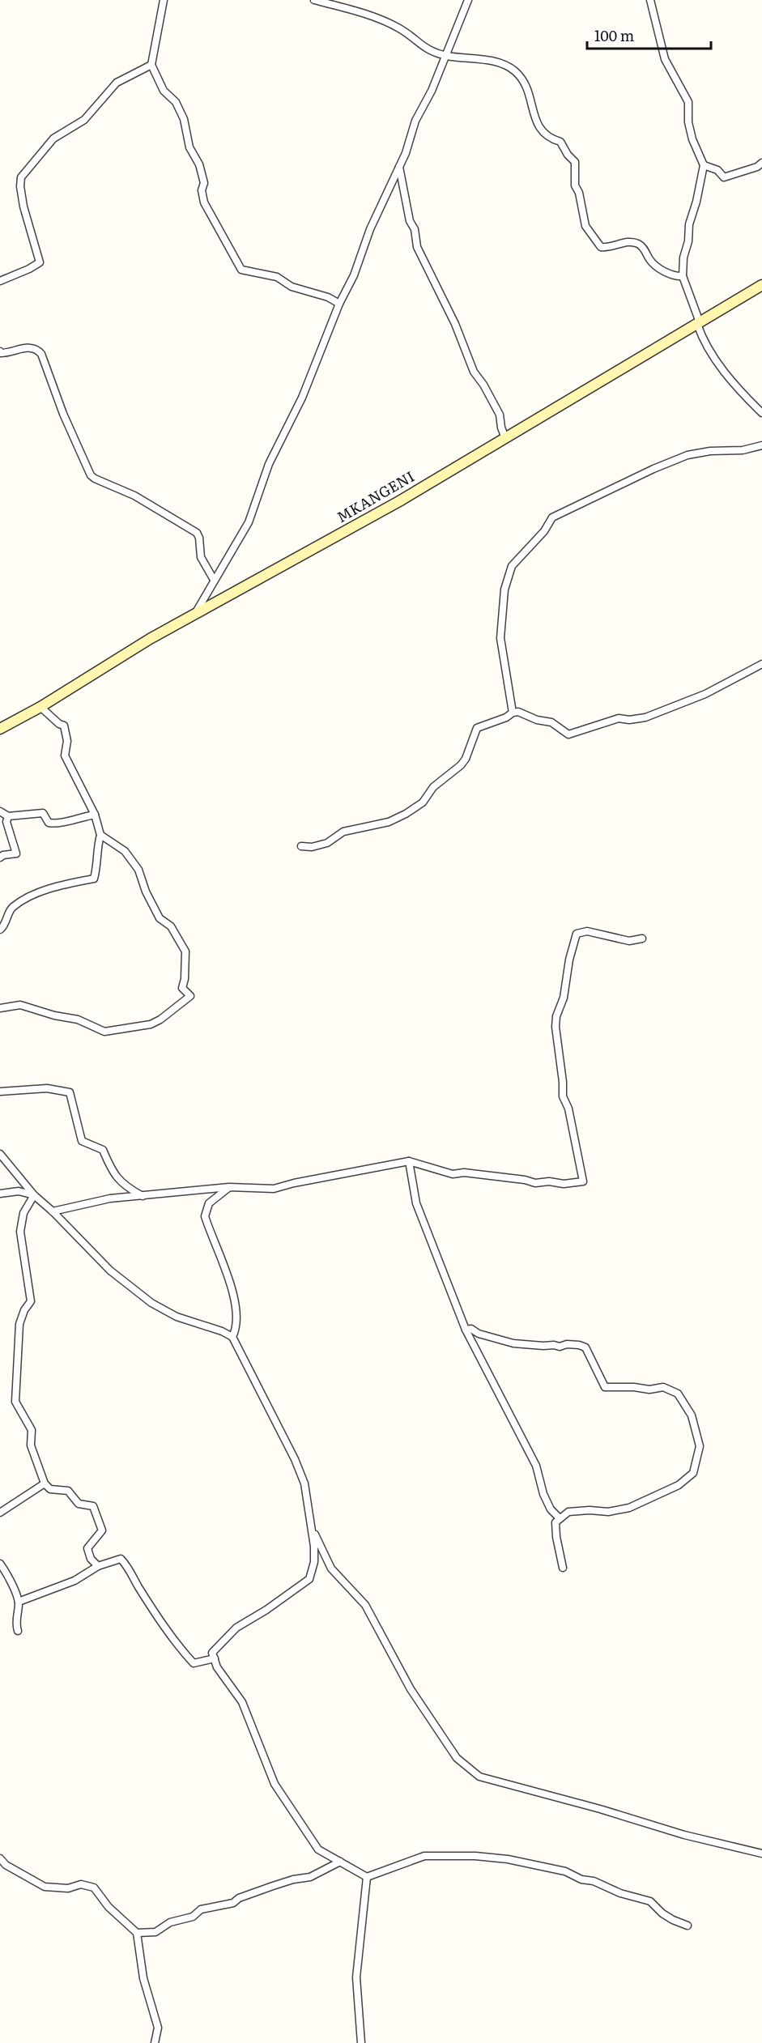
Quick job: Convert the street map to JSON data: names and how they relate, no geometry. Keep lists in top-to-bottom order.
{
  "streets": {
    "street": ["MKANGENI"]
  },
  "scale_bar": "100 m"
}
